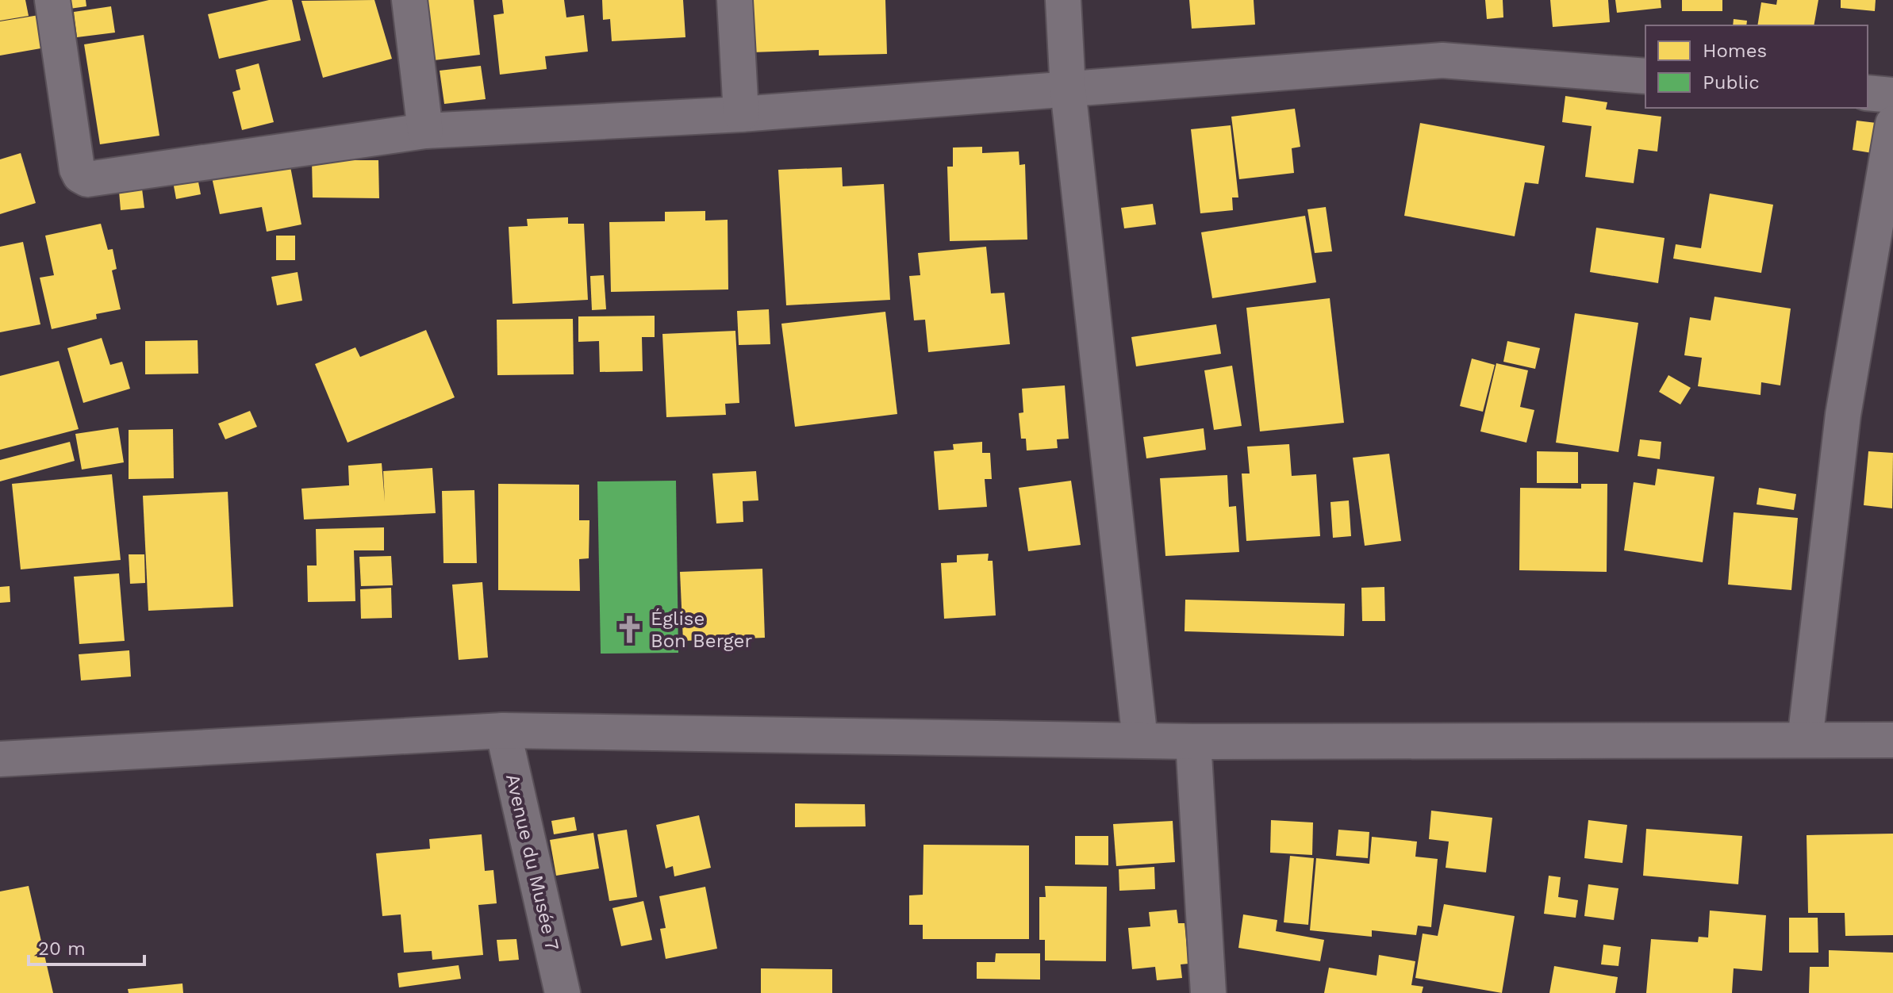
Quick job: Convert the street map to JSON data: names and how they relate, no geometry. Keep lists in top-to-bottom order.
{
  "streets": {
    "street": ["Avenue du Musée 7"]
  },
  "places": {
    "church": ["Église Bon Berger"]
  },
  "legend": ["Homes", "Public"],
  "scale_bar": "20 m"
}
